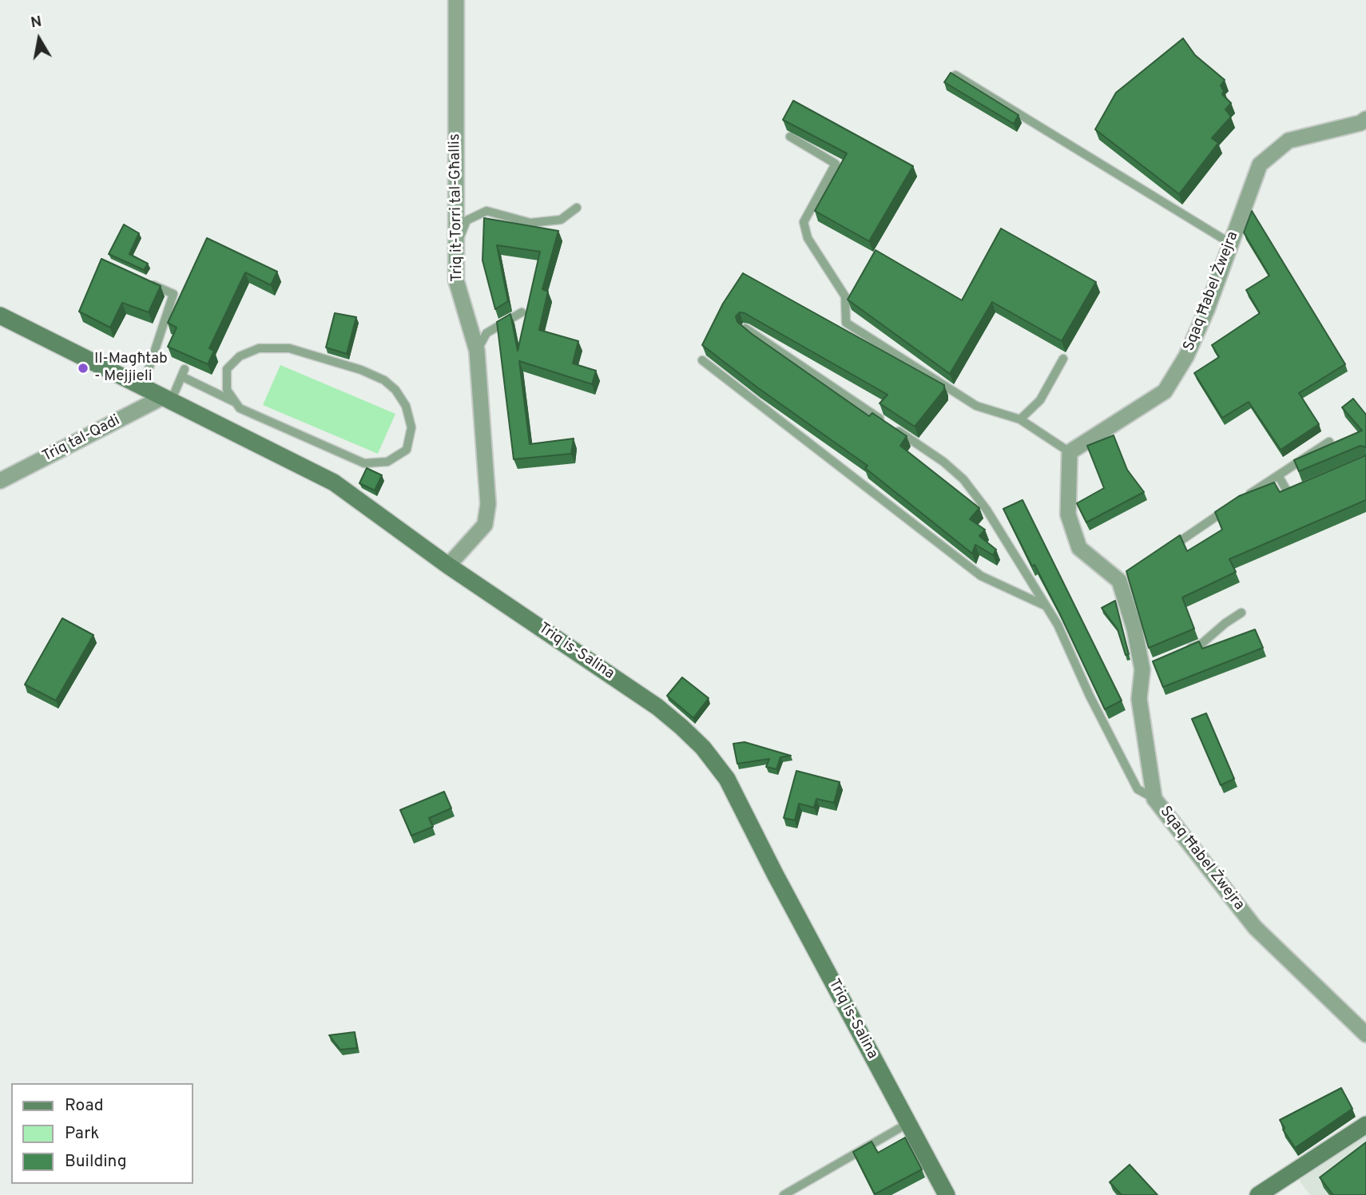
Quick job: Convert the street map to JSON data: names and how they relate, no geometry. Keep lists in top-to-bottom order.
{
  "streets": {
    "main road": ["Triq is-Salina"],
    "street": ["Triq it-Torri tal-Għallis", "Sqaq Ħabel Żwejra", "Triq tal-Qadi"]
  },
  "crossings": [
    ["Triq it-Torri tal-Għallis", "Triq is-Salina"],
    ["Triq tal-Qadi", "Triq is-Salina"]
  ],
  "places": ["Il-Magħtab - Mejjieli"],
  "legend": ["Road", "Park", "Building"],
  "north": "top"
}
